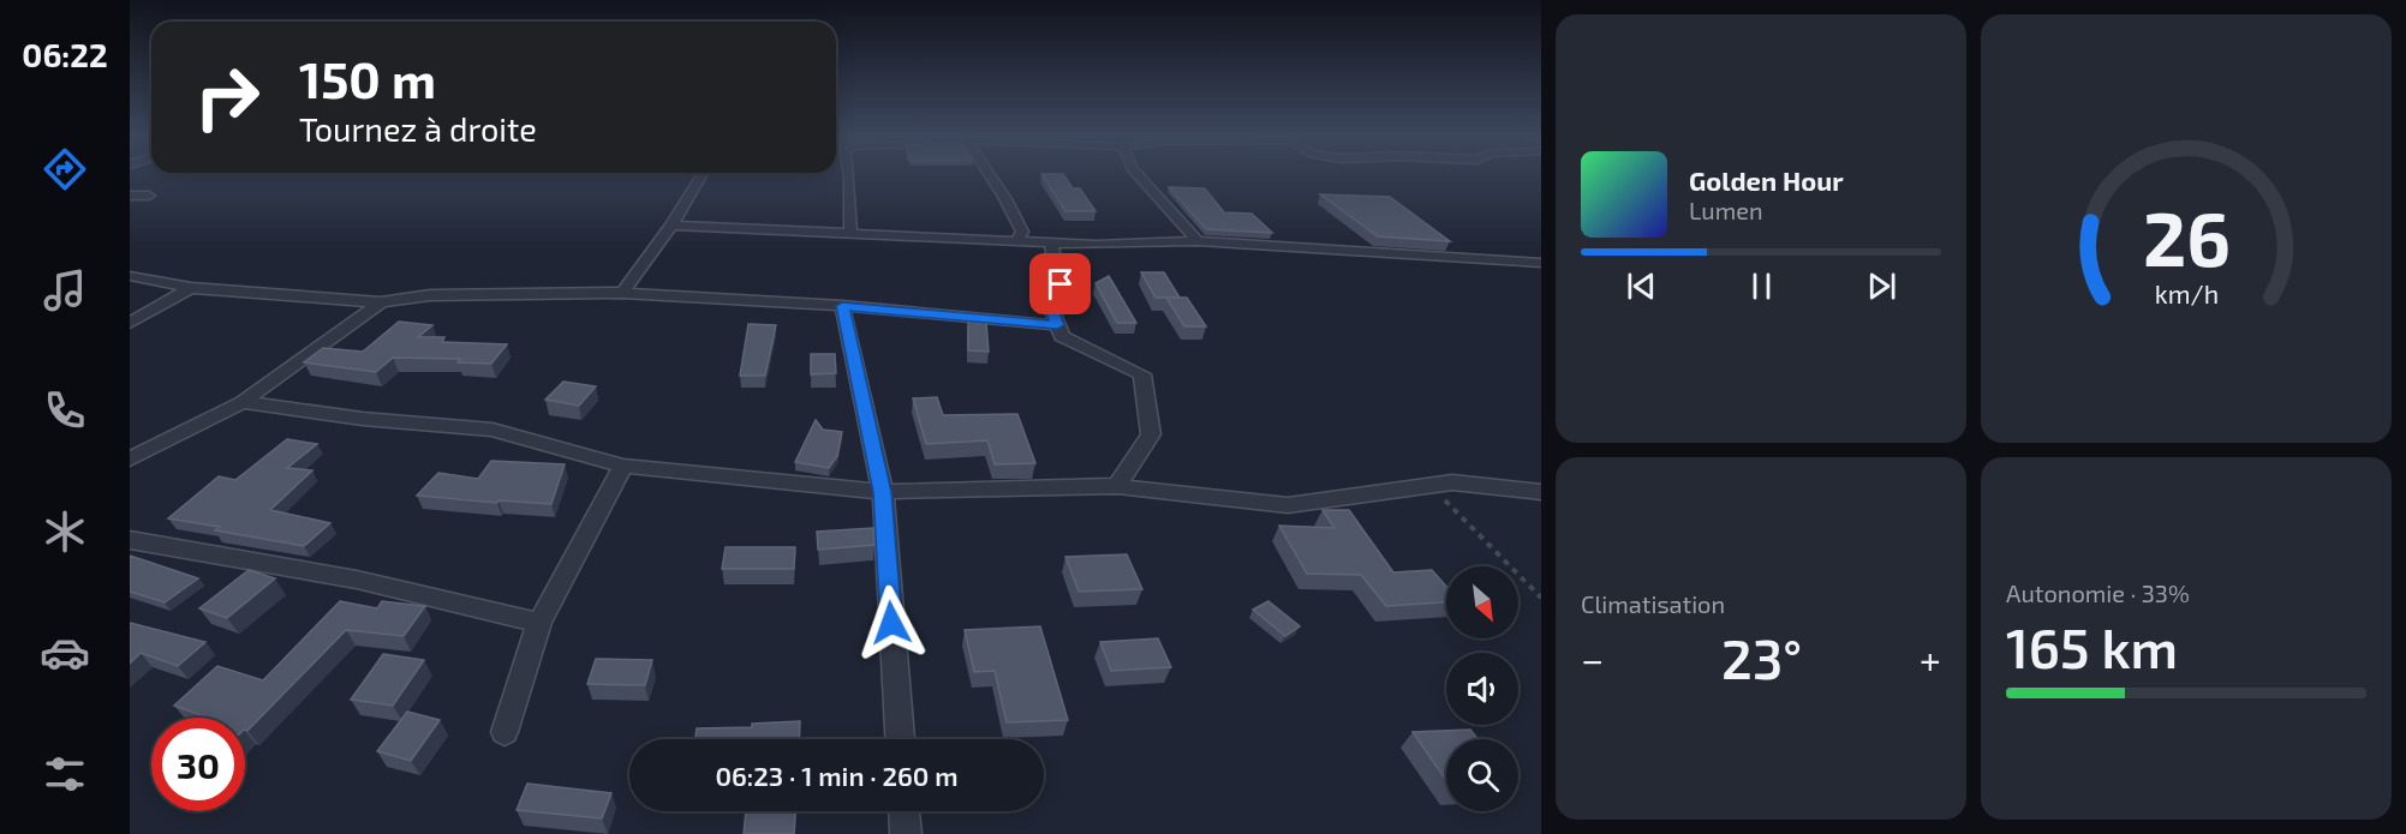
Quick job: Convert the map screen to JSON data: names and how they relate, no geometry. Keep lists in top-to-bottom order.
{
  "north": "bottom right",
  "page": {
    "tabs": "06:22",
    "turn": ["150 m", "Tournez à droite"],
    "song": ["Golden Hour", "Lumen"],
    "tile": [
      "Climatisation",
      ["Autonomie · 33%", "165 km"]
    ],
    "heat": ["−", "23°", "+"],
    "limit": "30",
    "trip": "06:23 · 1 min · 260 m",
    "gauge": ["26", "km/h"]
  }
}
